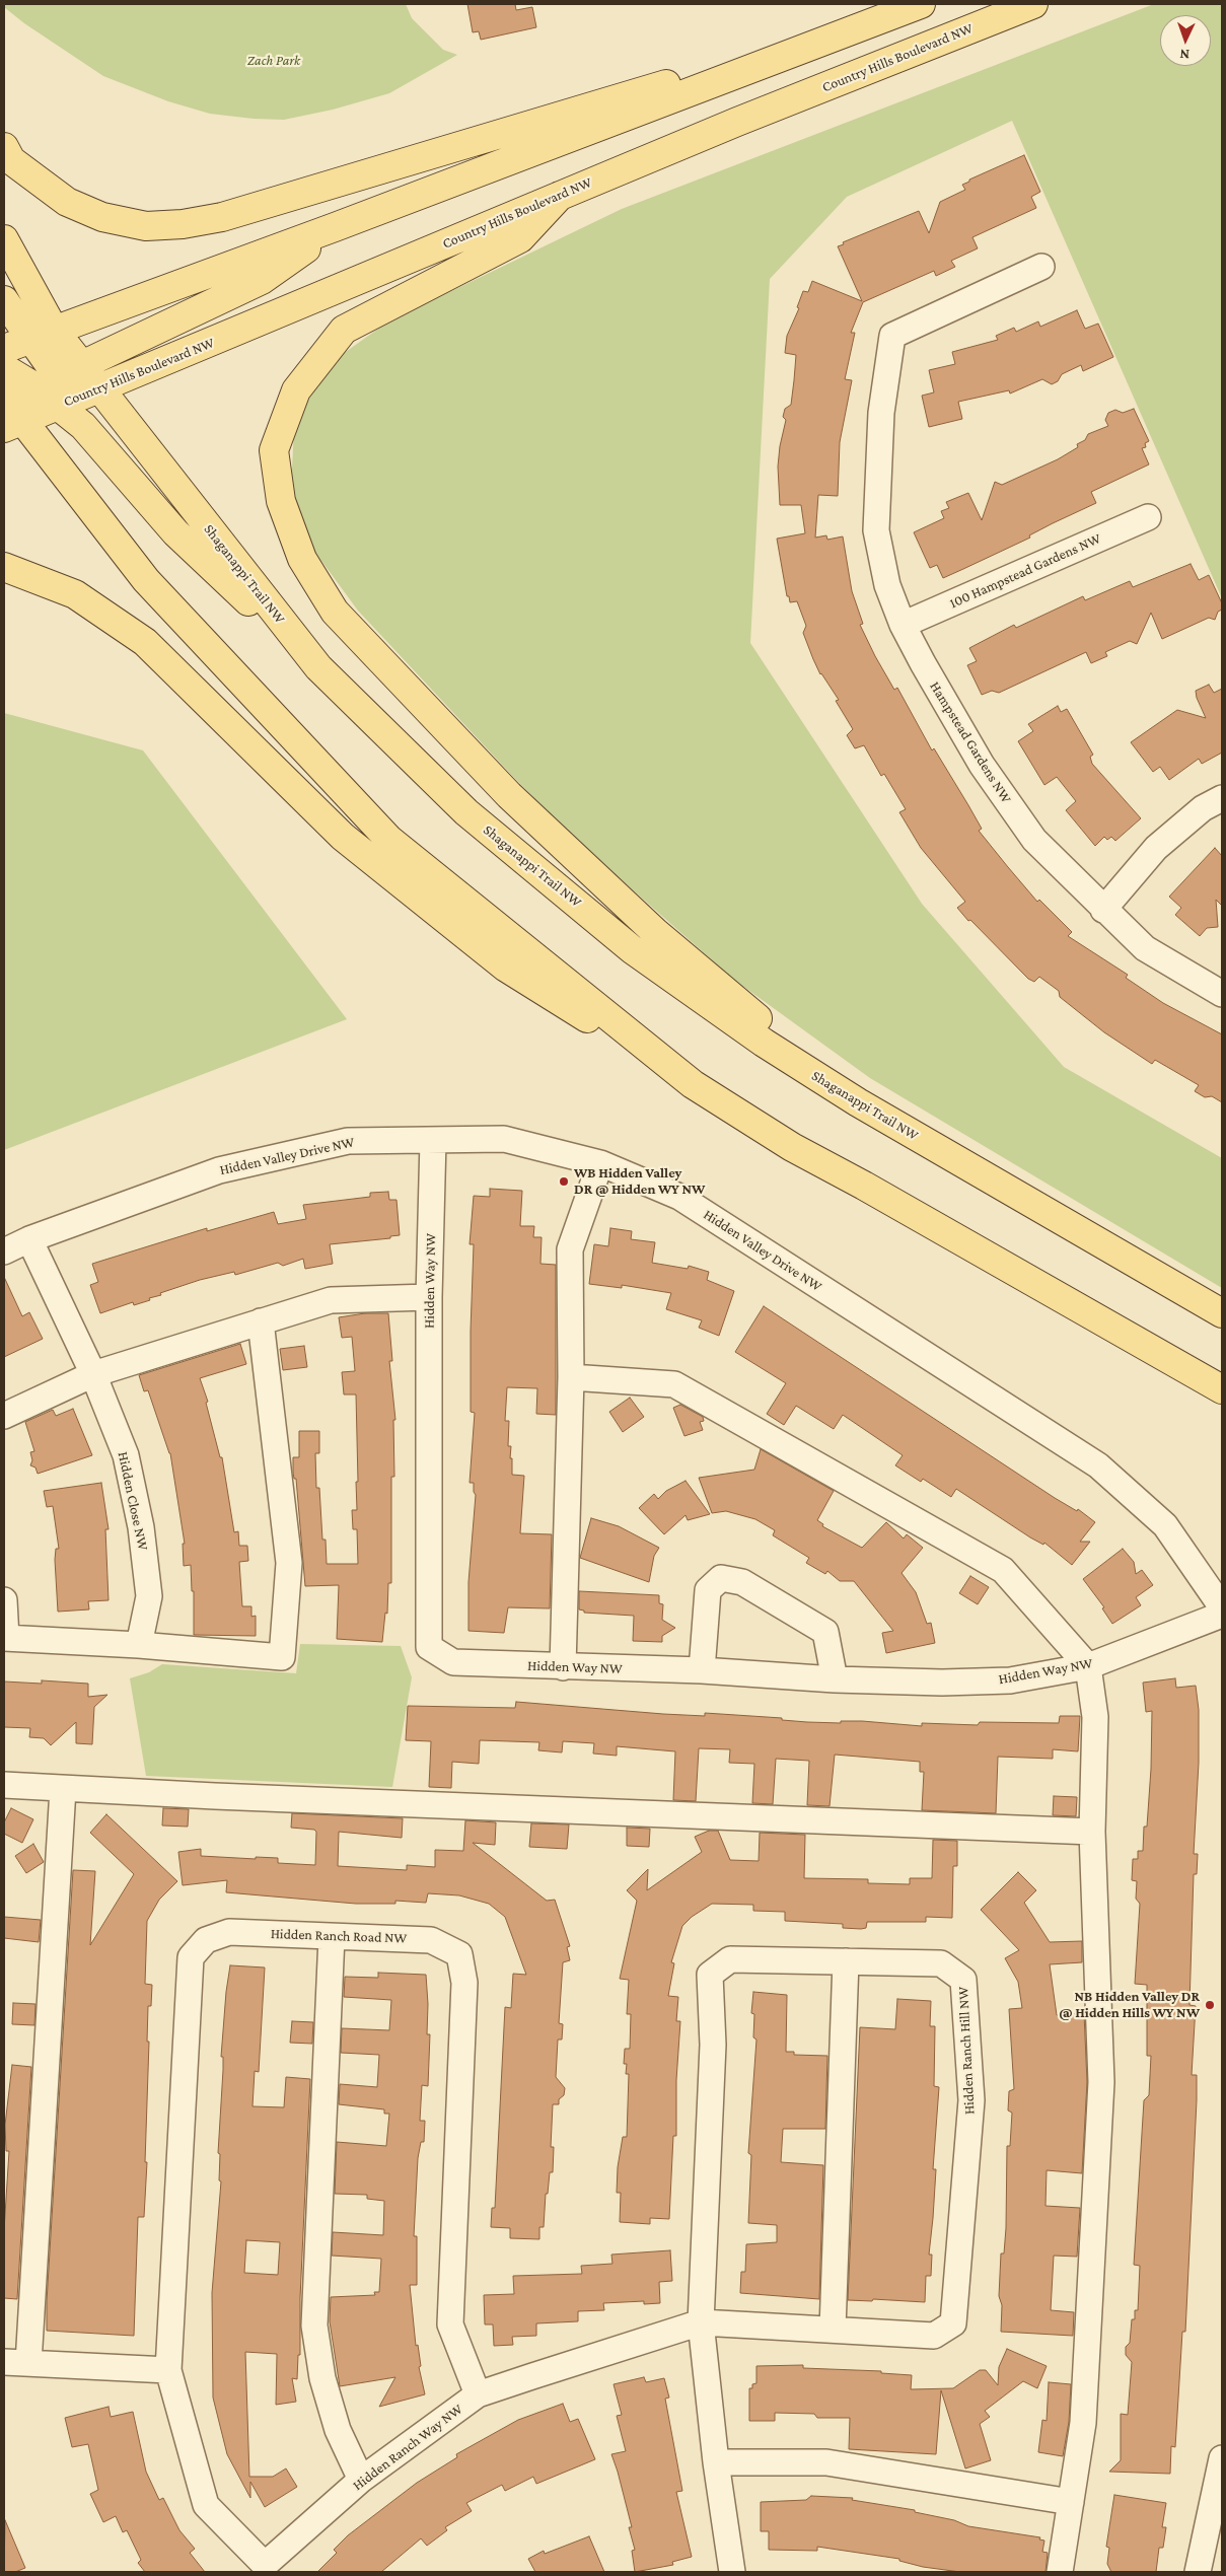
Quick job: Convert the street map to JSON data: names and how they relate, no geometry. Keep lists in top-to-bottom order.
{
  "streets": {
    "main road": ["Country Hills Boulevard NW", "Shaganappi Trail NW"],
    "street": [
      "100 Hampstead Gardens NW",
      "Hampstead Gardens NW",
      "Hidden Valley Drive NW",
      "Hidden Way NW",
      "Hidden Close NW",
      "Hidden Ranch Road NW",
      "Hidden Ranch Hill NW",
      "Hidden Ranch Way NW"
    ]
  },
  "crossings": [
    ["Country Hills Boulevard NW", "Shaganappi Trail NW"],
    ["100 Hampstead Gardens NW", "Hampstead Gardens NW"],
    ["Hidden Valley Drive NW", "Hidden Way NW"],
    ["Hidden Valley Drive NW", "Hidden Close NW"],
    ["Hidden Ranch Road NW", "Hidden Ranch Way NW"],
    ["Hidden Ranch Hill NW", "Hidden Ranch Way NW"]
  ],
  "parks": ["Zach Park"],
  "places": ["WB Hidden Valley DR @ Hidden WY NW", "NB Hidden Valley DR @ Hidden Hills WY NW"],
  "north": "bottom"
}
